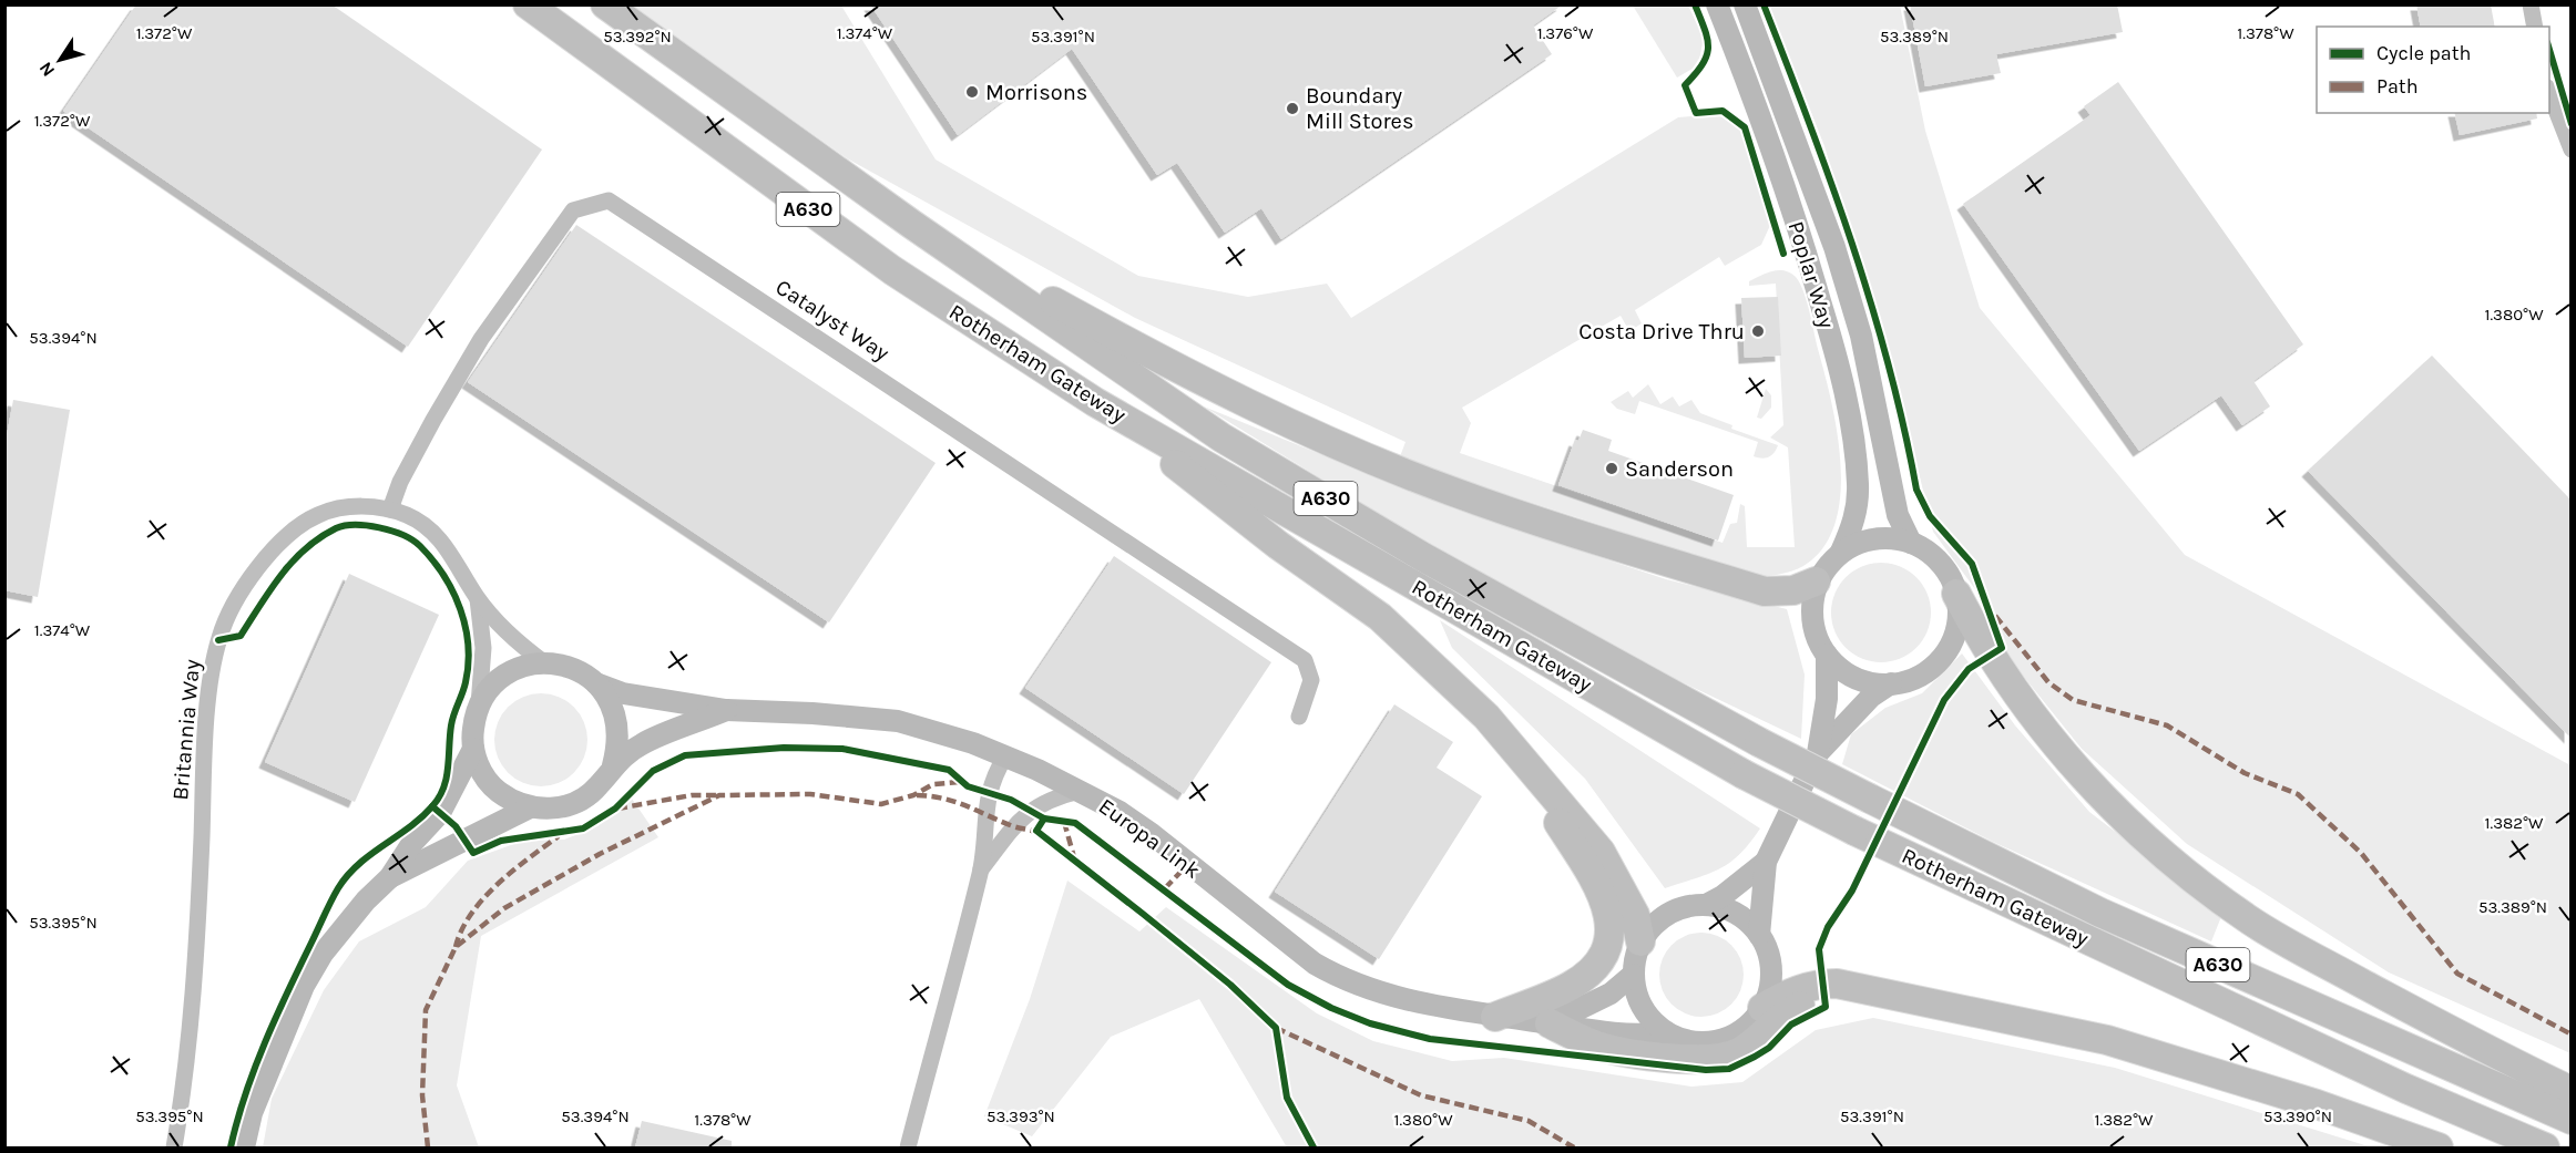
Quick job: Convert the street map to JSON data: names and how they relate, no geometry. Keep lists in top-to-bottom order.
{
  "streets": {
    "highway": ["A630", "Rotherham Gateway"],
    "main road": ["Poplar Way", "Europa Link"],
    "street": ["Catalyst Way", "Britannia Way"]
  },
  "crossings": [
    ["A630", "Poplar Way"],
    ["A630", "Rotherham Gateway"],
    ["A630", "Europa Link"],
    ["Catalyst Way", "Britannia Way"],
    ["Britannia Way", "Europa Link"]
  ],
  "places": [
    "Morrisons",
    "Boundary Mill Stores",
    "Costa Drive Thru",
    "Sanderson"
  ],
  "legend": ["Cycle path", "Path"],
  "north": "bottom left",
  "coordinates": [
    "1.372°W",
    "1.374°W",
    "1.376°W",
    "1.378°W",
    "53.392°N",
    "53.391°N",
    "53.389°N",
    "1.380°W",
    "53.394°N",
    "1.382°W",
    "53.395°N",
    "53.393°N",
    "53.390°N"
  ]
}
